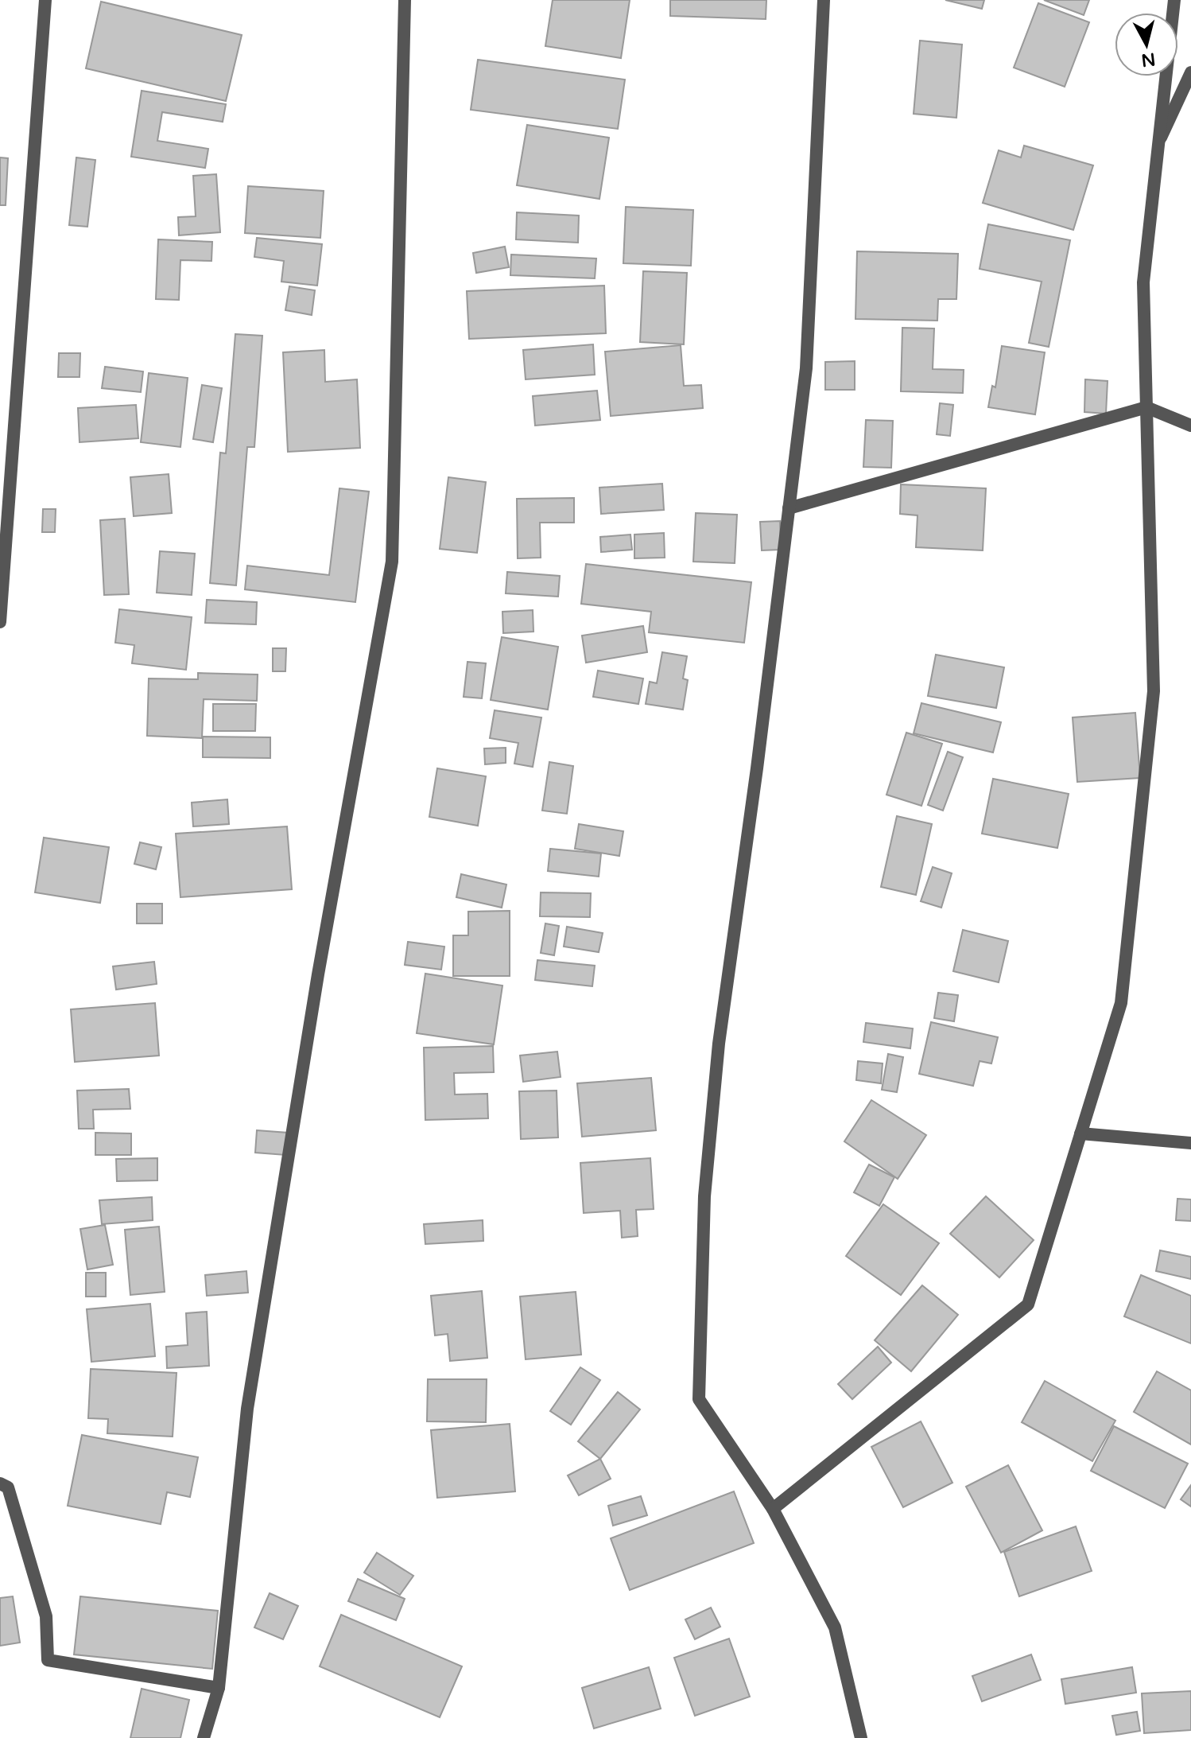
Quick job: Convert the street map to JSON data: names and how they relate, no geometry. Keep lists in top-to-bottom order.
{
  "north": "bottom"
}
